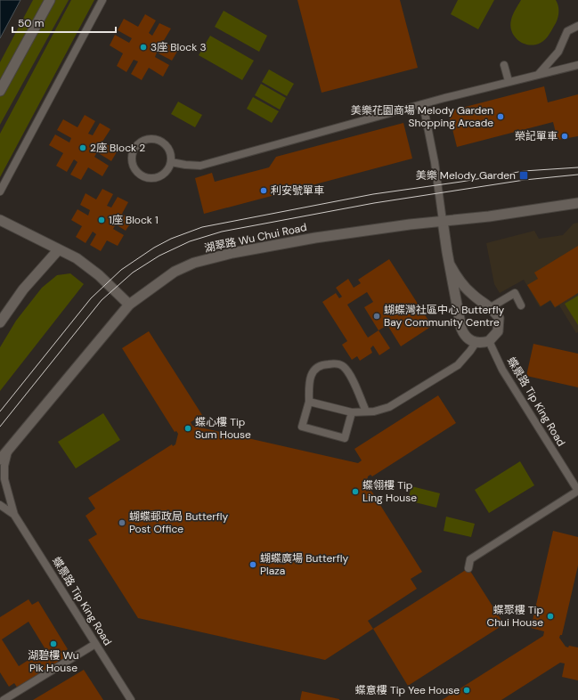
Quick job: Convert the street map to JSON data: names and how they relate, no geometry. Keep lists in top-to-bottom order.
{
  "streets": {
    "street": ["湖翠路 Wu Chui Road"],
    "lane": ["蝶景路 Tip King Road"]
  },
  "crossings": [
    ["湖翠路 Wu Chui Road", "蝶景路 Tip King Road"]
  ],
  "places": {
    "other": [
      "3座 Block 3",
      "美樂花園商場 Melody Garden Shopping Arcade",
      "榮記單車",
      "2座 Block 2",
      "利安號單車",
      "1座 Block 1",
      "蝴蝶灣社區中心 Butterfly Bay Community Centre",
      "蝶心樓 Tip Sum House",
      "蝶翎樓 Tip Ling House",
      "蝴蝶郵政局 Butterfly Post Office",
      "蝴蝶廣場 Butterfly Plaza",
      "蝶聚樓 Tip Chui House",
      "湖碧樓 Wu Pik House",
      "蝶意樓 Tip Yee House"
    ],
    "transit": ["美樂 Melody Garden"]
  },
  "scale_bar": "50 m"
}
